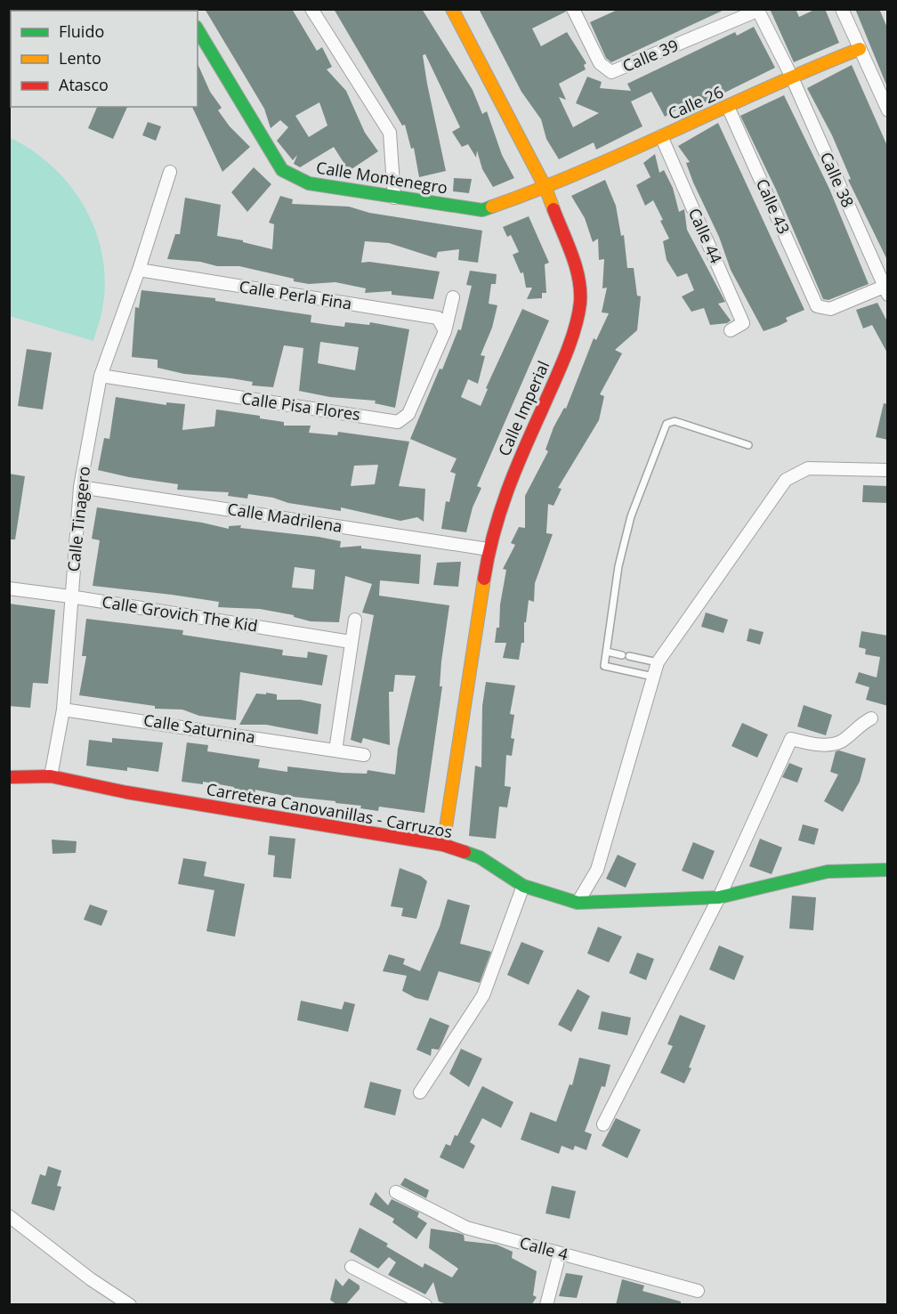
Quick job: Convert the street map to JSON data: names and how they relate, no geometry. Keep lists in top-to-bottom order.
{
  "streets": {
    "street": [
      "Calle 39",
      "Calle 26",
      "Calle Montenegro",
      "Calle 38",
      "Calle 43",
      "Calle 44",
      "Calle Perla Fina",
      "Calle Pisa Flores",
      "Calle Imperial",
      "Calle Madrilena",
      "Calle Tinagero",
      "Calle Grovich The Kid",
      "Calle Saturnina",
      "Carretera Canovanillas - Carruzos",
      "Calle 4"
    ]
  },
  "crossings": [
    ["Calle 39", "Calle 38"],
    ["Calle 26", "Calle Montenegro"],
    ["Calle 26", "Calle 38"],
    ["Calle 26", "Calle 43"],
    ["Calle 26", "Calle 44"],
    ["Calle 26", "Calle Imperial"],
    ["Calle Montenegro", "Calle Imperial"],
    ["Calle 38", "Calle 43"],
    ["Calle Perla Fina", "Calle Pisa Flores"],
    ["Calle Perla Fina", "Calle Tinagero"],
    ["Calle Pisa Flores", "Calle Tinagero"],
    ["Calle Imperial", "Calle Madrilena"],
    ["Calle Imperial", "Carretera Canovanillas - Carruzos"],
    ["Calle Madrilena", "Calle Tinagero"],
    ["Calle Tinagero", "Calle Grovich The Kid"],
    ["Calle Tinagero", "Calle Saturnina"],
    ["Calle Tinagero", "Carretera Canovanillas - Carruzos"]
  ],
  "legend": ["Fluido", "Lento", "Atasco"]
}
